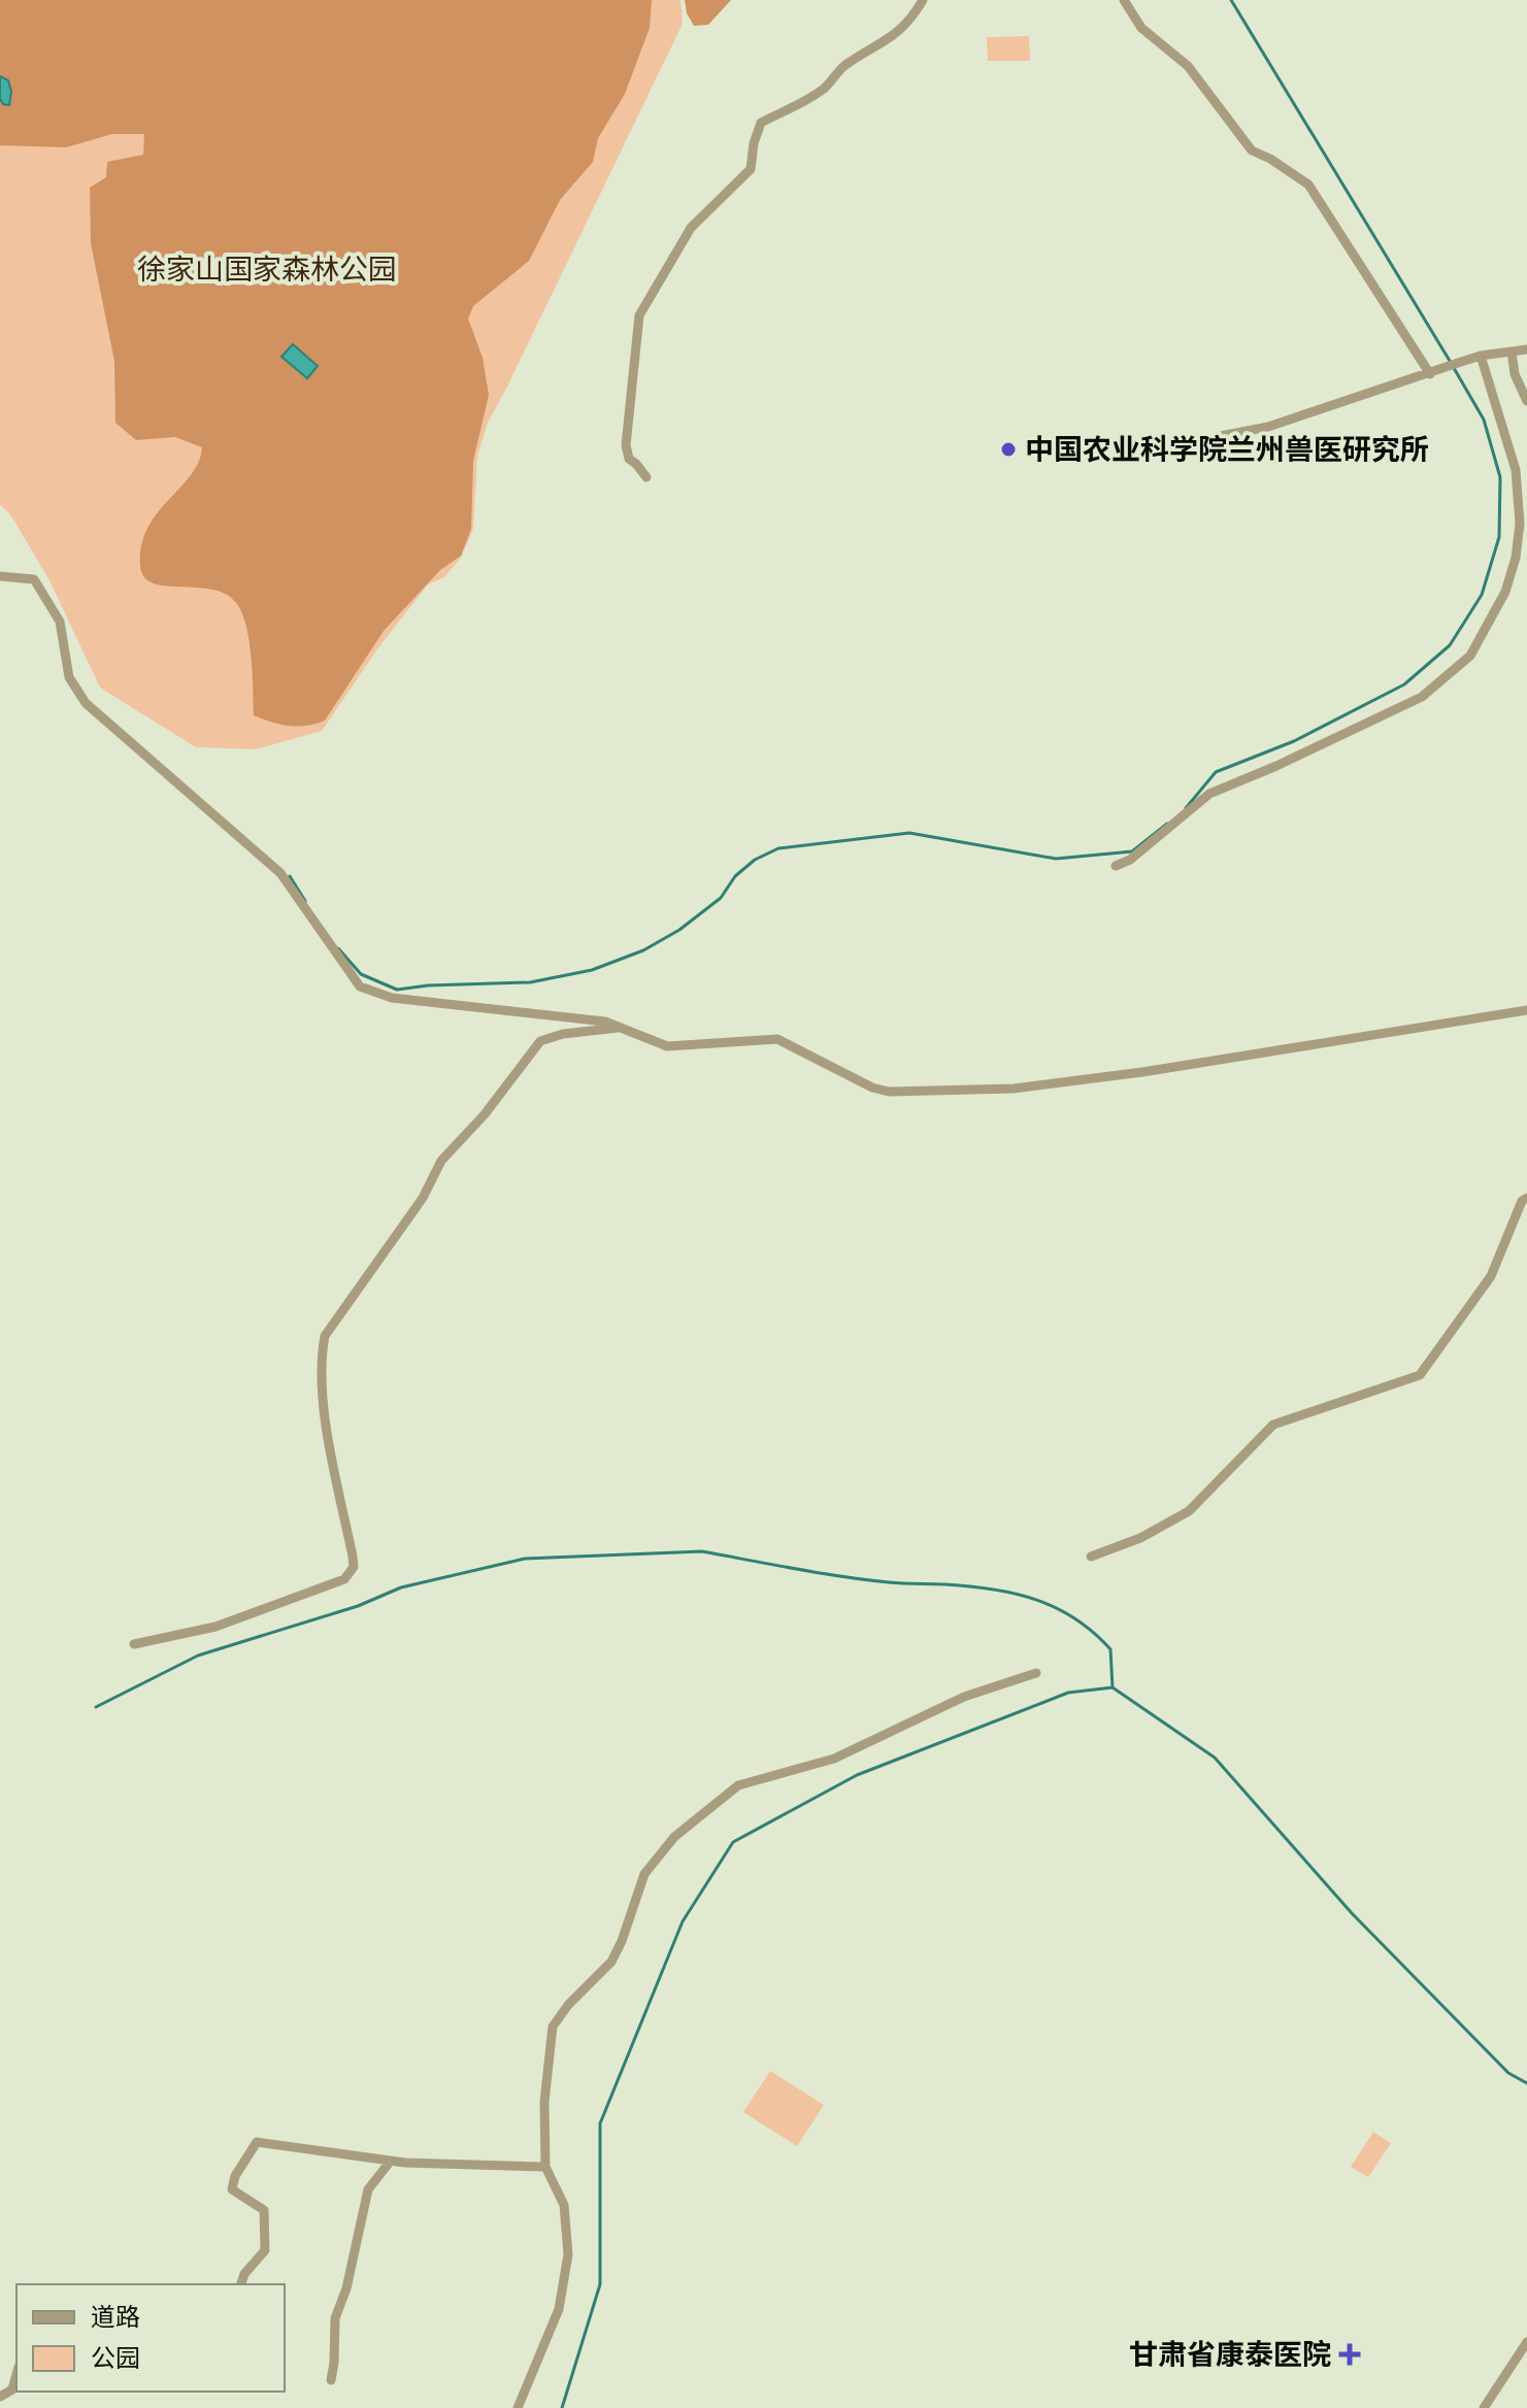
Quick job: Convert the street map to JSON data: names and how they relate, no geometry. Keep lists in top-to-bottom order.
{
  "parks": ["徐家山国家森林公园"],
  "places": {
    "other": ["中国农业科学院兰州兽医研究所"],
    "health": ["甘肃省康泰医院"]
  },
  "legend": ["道路", "公园"]
}
